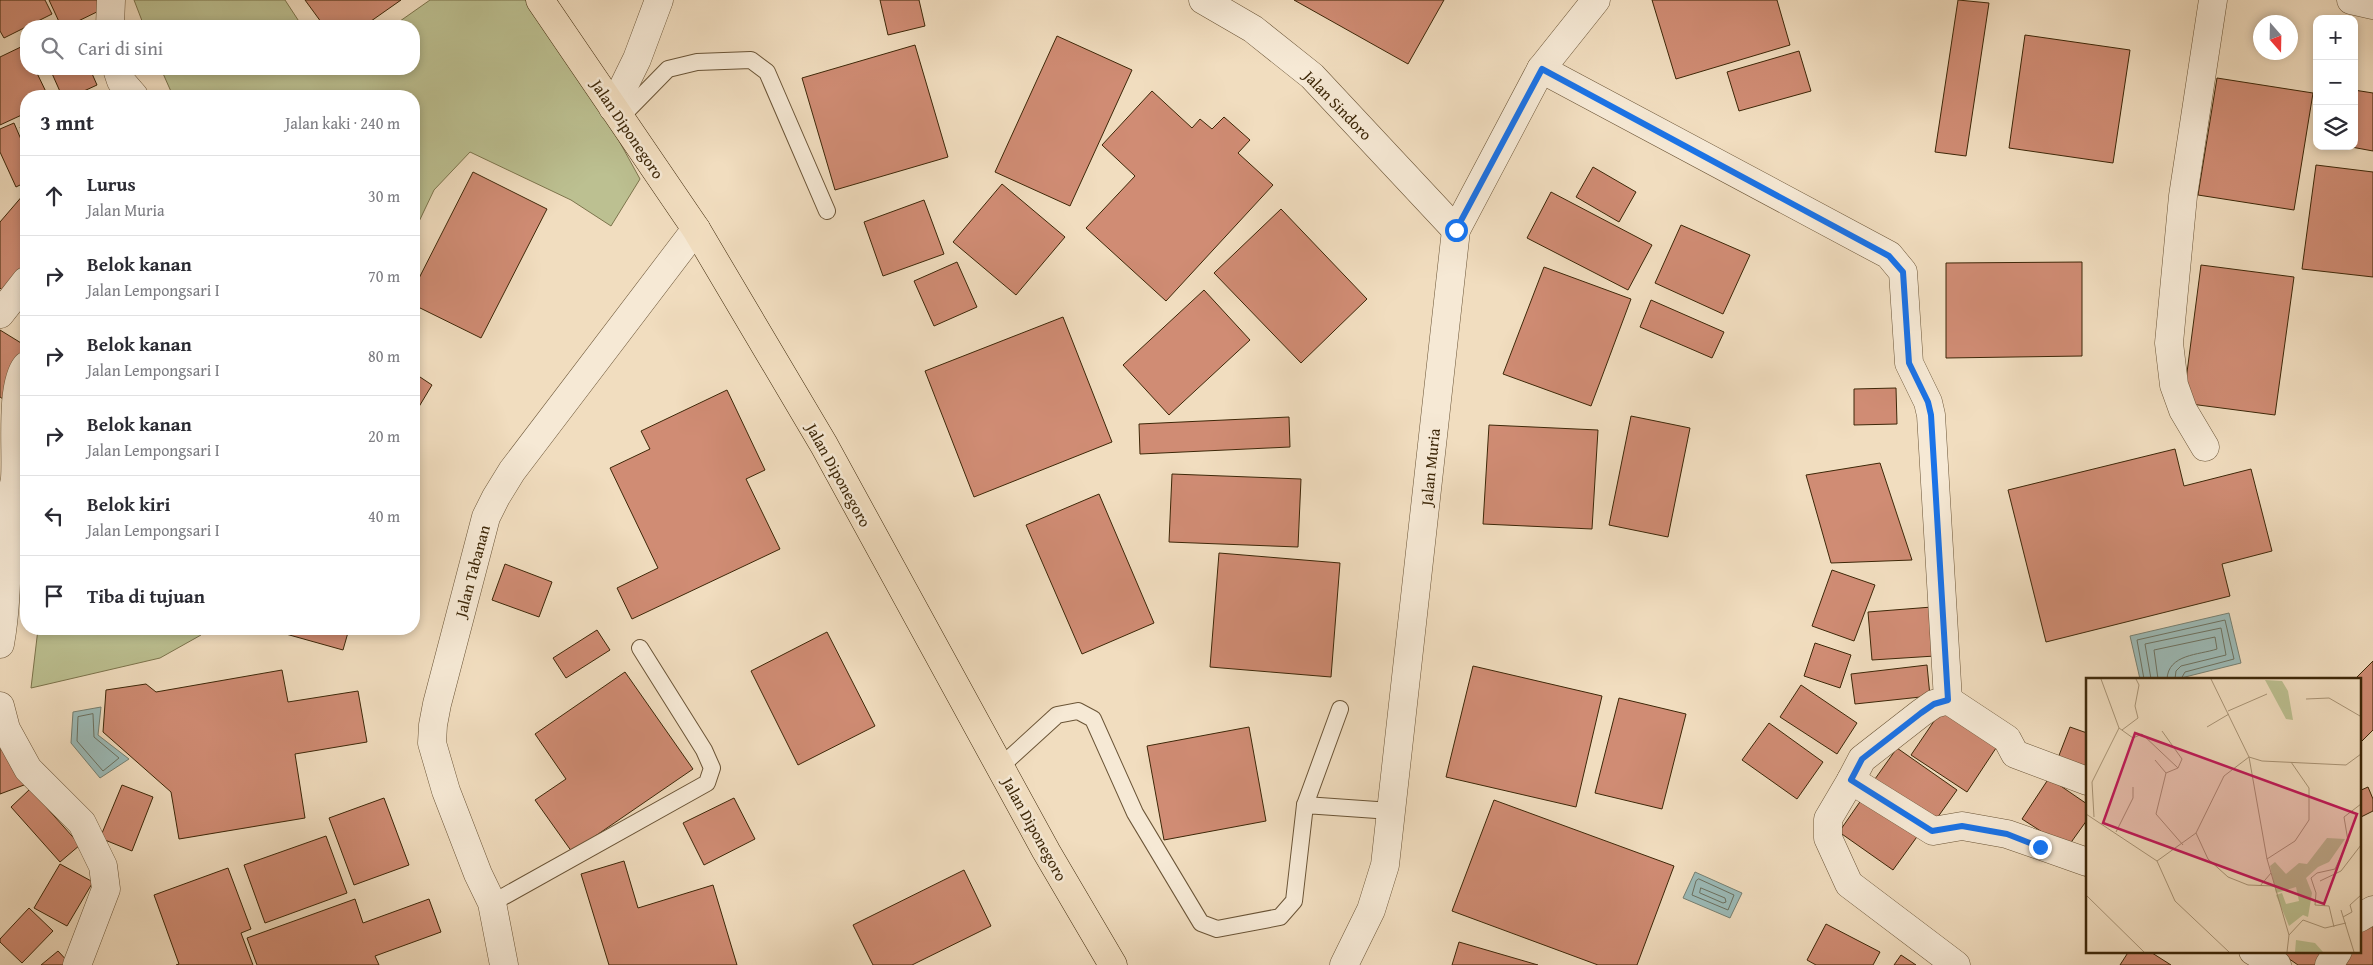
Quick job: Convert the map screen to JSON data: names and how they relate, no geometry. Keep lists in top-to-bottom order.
{
  "streets": {
    "main road": ["Jalan Diponegoro"],
    "street": ["Jalan Sindoro", "Jalan Muria", "Jalan Tabanan"]
  },
  "crossings": [
    ["Jalan Sindoro", "Jalan Muria"],
    ["Jalan Diponegoro", "Jalan Tabanan"]
  ],
  "north": "bottom",
  "page": {
    "map_buttons": ["+", "−"],
    "search": "Cari di sini",
    "heading": ["3 mnt", "Jalan kaki · 240 m"],
    "list": [
      ["Lurus", "Jalan Muria", "30 m"],
      ["Belok kanan", "Jalan Lempongsari I", "70 m"],
      ["Belok kanan", "Jalan Lempongsari I", "80 m"],
      ["Belok kanan", "Jalan Lempongsari I", "20 m"],
      ["Belok kiri", "Jalan Lempongsari I", "40 m"],
      "Tiba di tujuan"
    ]
  }
}
